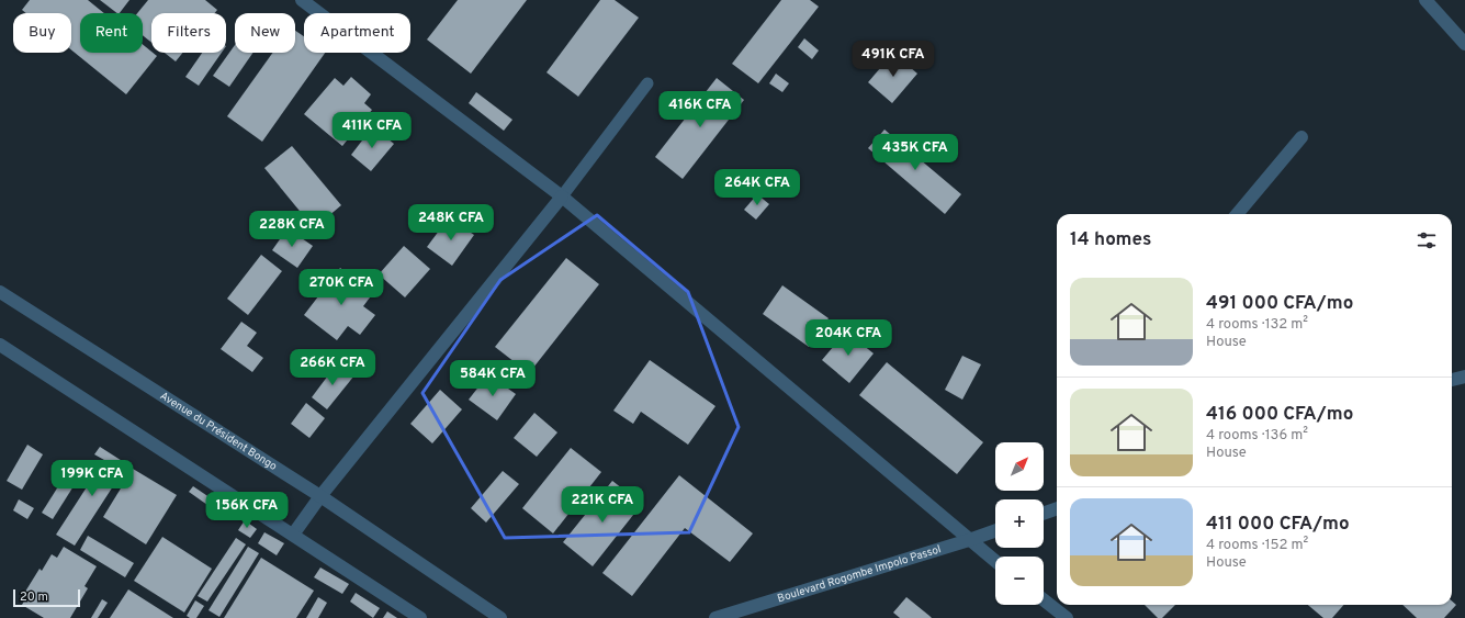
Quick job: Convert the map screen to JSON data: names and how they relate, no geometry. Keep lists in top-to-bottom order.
{
  "streets": {
    "street": ["Avenue du Président Bongo", "Boulevard Rogombe Impolo Passol"]
  },
  "scale_bar": "20 m",
  "north": "top right",
  "page": {
    "chip": [
      "Buy",
      "Rent",
      "Filters",
      "New",
      "Apartment"
    ],
    "price": [
      "491K CFA",
      "416K CFA",
      "411K CFA",
      "435K CFA",
      "264K CFA",
      "248K CFA",
      "228K CFA",
      "270K CFA",
      "204K CFA",
      "266K CFA",
      "584K CFA",
      "199K CFA",
      "221K CFA",
      "156K CFA"
    ],
    "heading": "14 homes",
    "list": [
      {
        "name": "491 000 CFA/mo",
        "note": "4 rooms · 132 m² · House"
      },
      {
        "name": "416 000 CFA/mo",
        "note": "4 rooms · 136 m² · House"
      },
      {
        "name": "411 000 CFA/mo",
        "note": "4 rooms · 152 m² · House"
      }
    ],
    "map_buttons": ["+", "−"],
    "scale": "20 m"
  }
}
